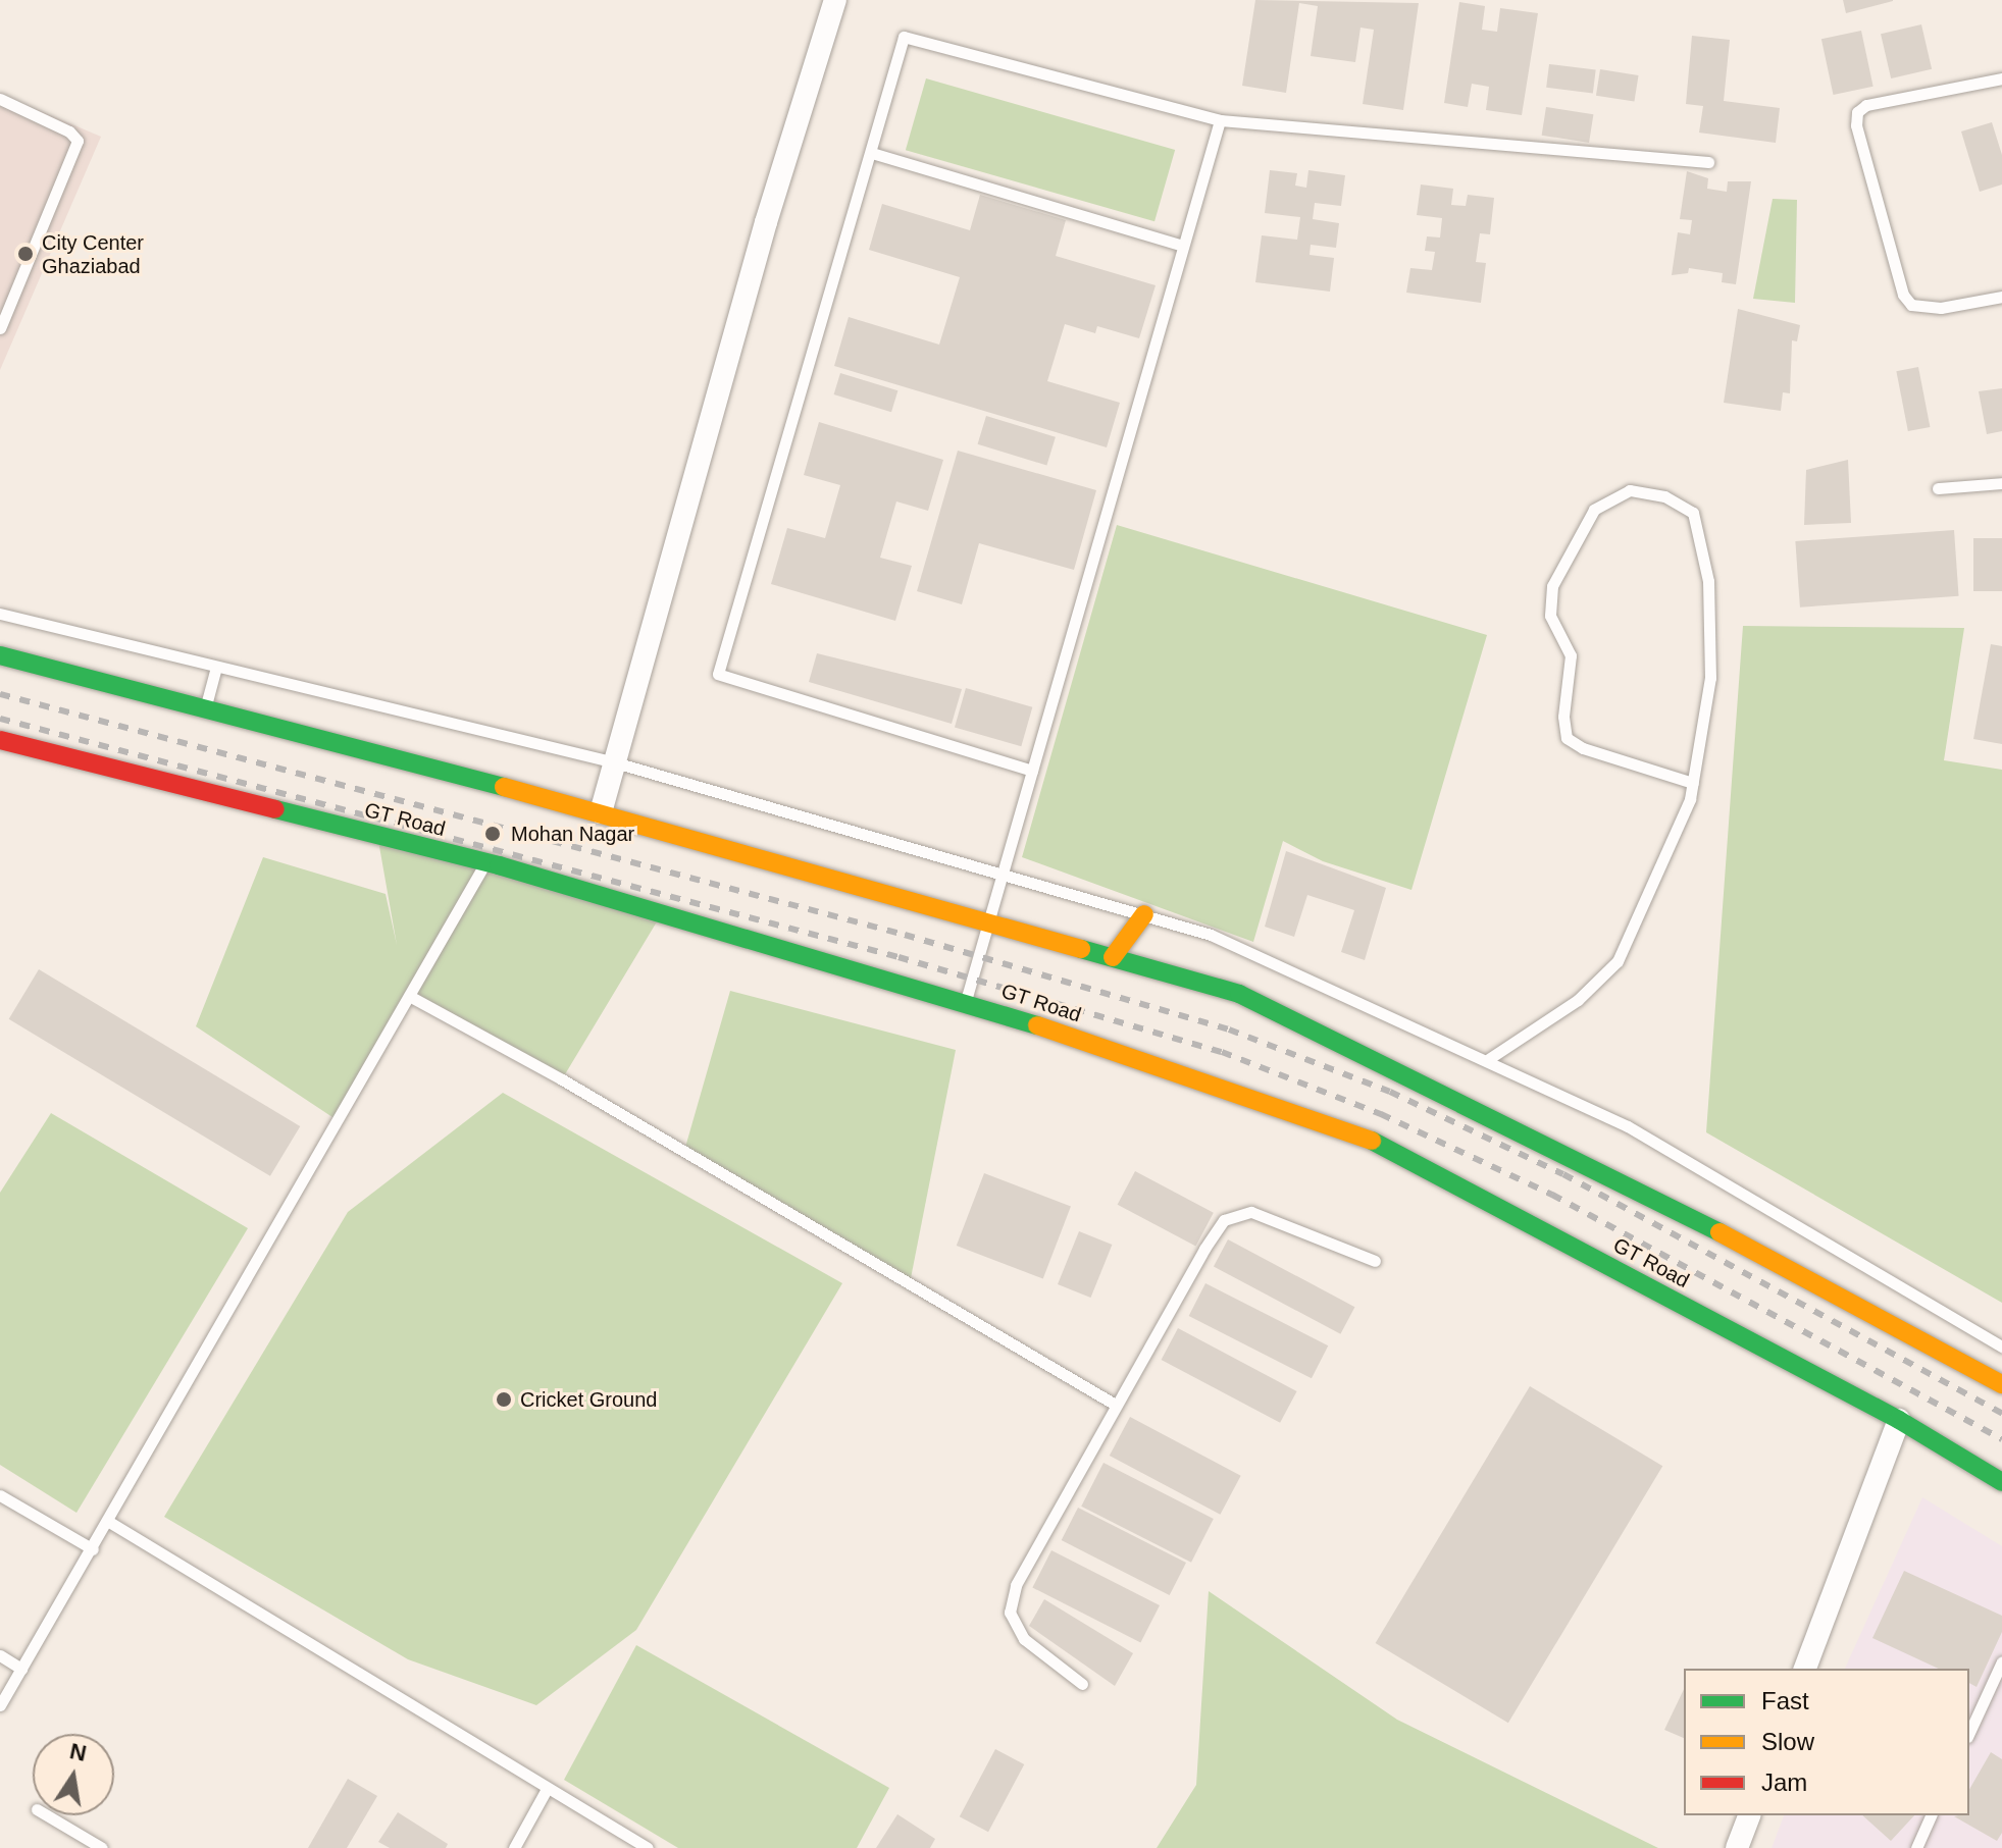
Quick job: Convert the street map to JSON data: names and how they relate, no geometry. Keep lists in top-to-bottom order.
{
  "streets": {
    "highway": ["GT Road"]
  },
  "places": ["City Center Ghaziabad", "Mohan Nagar", "Cricket Ground"],
  "legend": ["Fast", "Slow", "Jam"],
  "north": "top"
}
